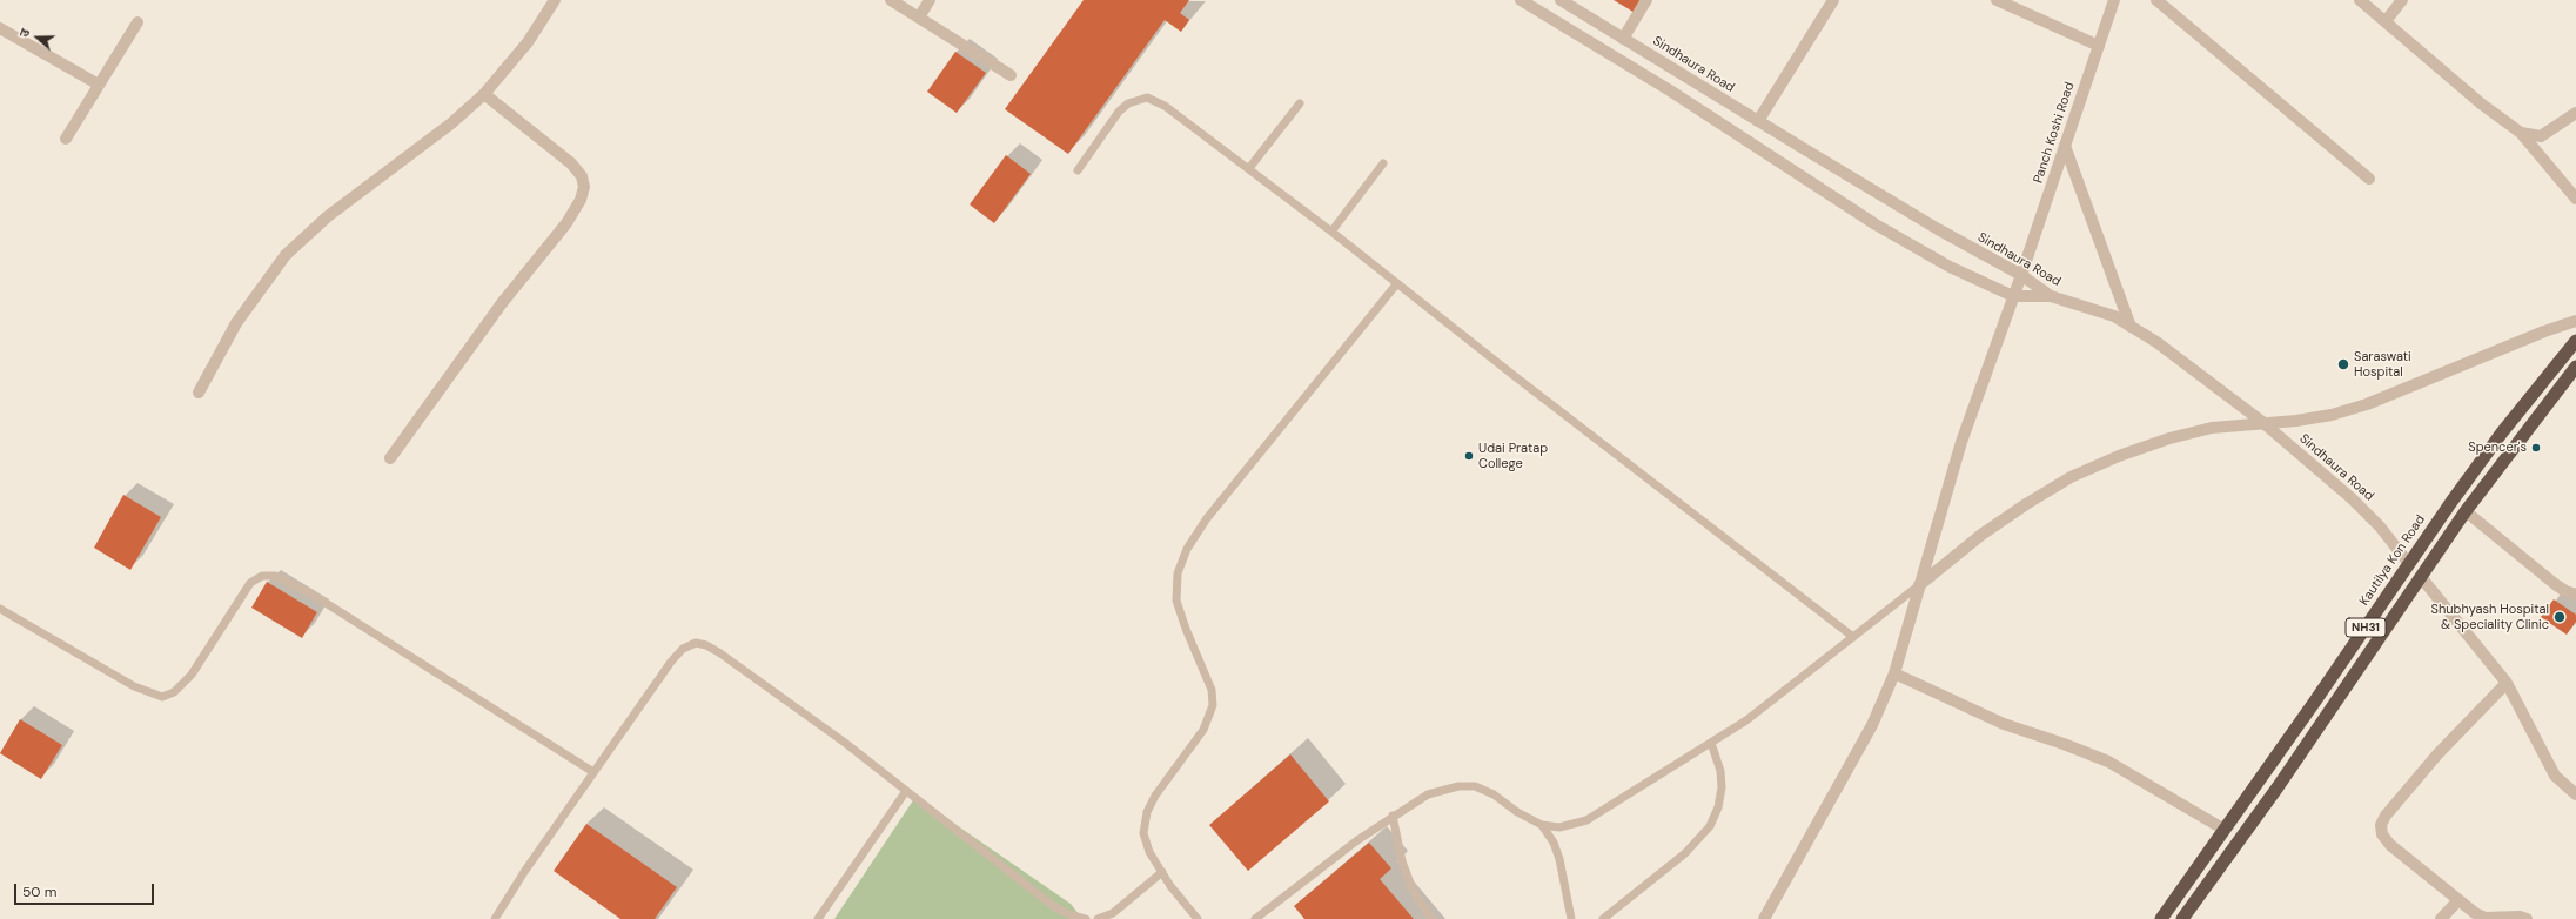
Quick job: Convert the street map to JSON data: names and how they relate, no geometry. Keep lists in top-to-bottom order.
{
  "streets": {
    "highway": ["Kautilya Kon Road", "NH31"],
    "street": ["Sindhaura Road", "Panch Koshi Road"]
  },
  "crossings": [
    ["Sindhaura Road", "Panch Koshi Road"],
    ["Sindhaura Road", "Kautilya Kon Road"]
  ],
  "places": [
    "Saraswati Hospital",
    "Spencer's",
    "Udai Pratap College",
    "Shubhyash Hospital & Speciality Clinic"
  ],
  "scale_bar": "50 m",
  "north": "left"
}
